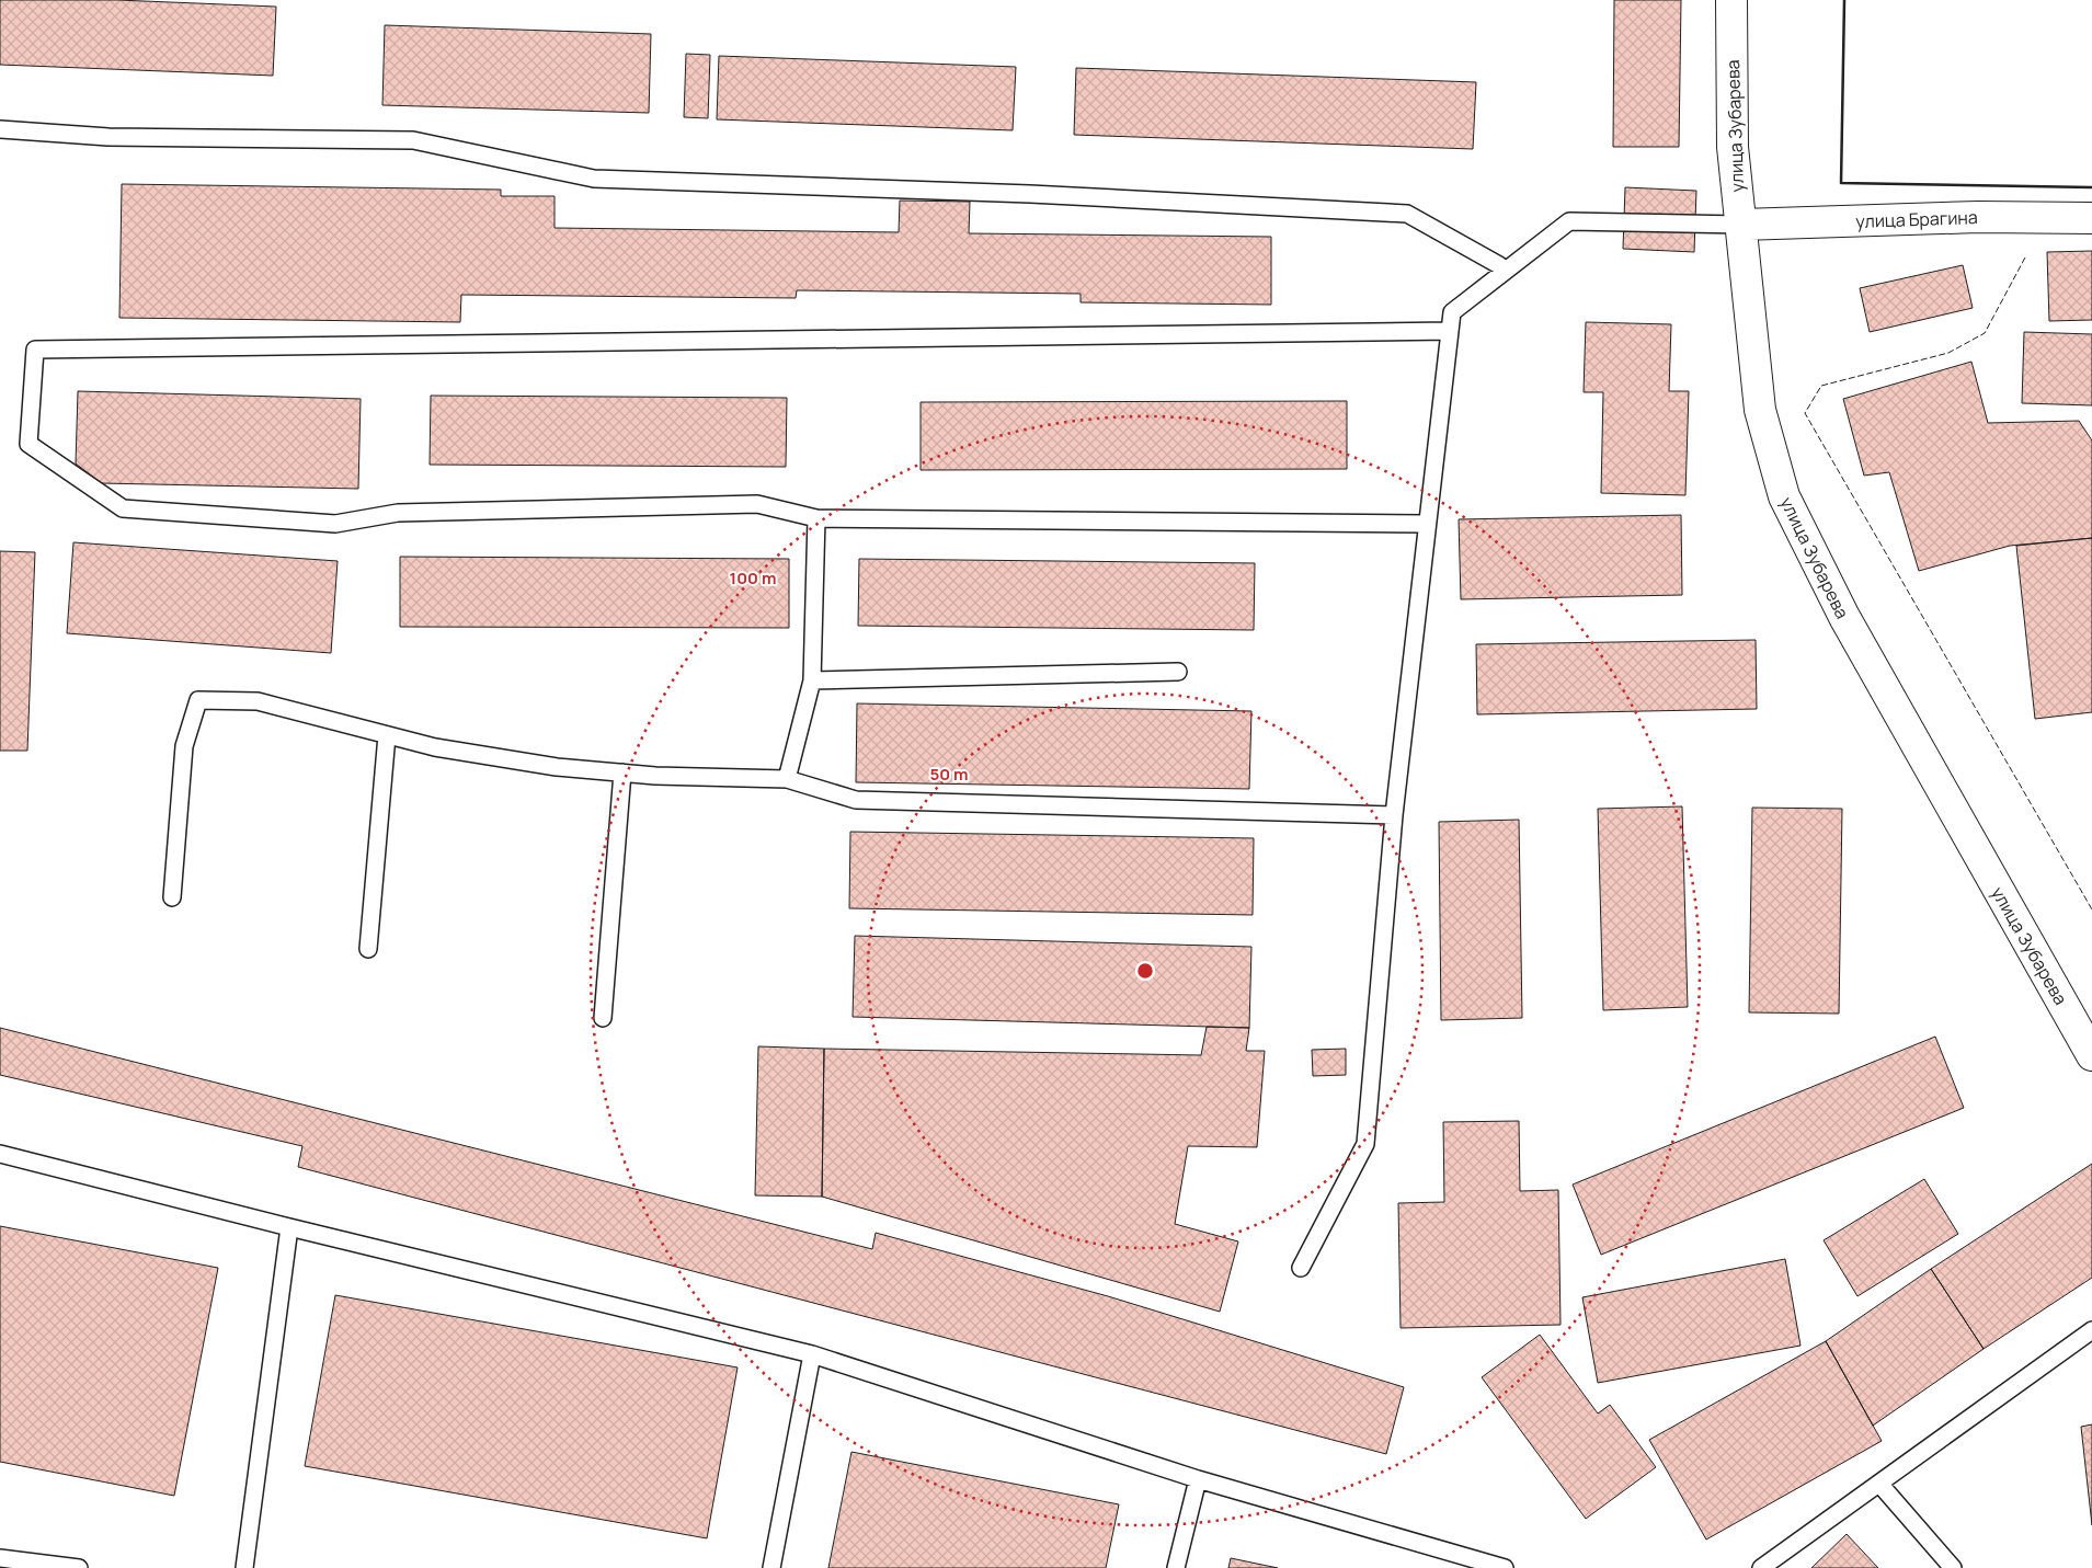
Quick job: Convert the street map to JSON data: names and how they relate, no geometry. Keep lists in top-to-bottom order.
{
  "streets": {
    "street": ["улица Зубарева", "улица Брагина"]
  },
  "crossings": [
    ["улица Зубарева", "улица Брагина"]
  ],
  "rings": ["100 m", "50 m"]
}
